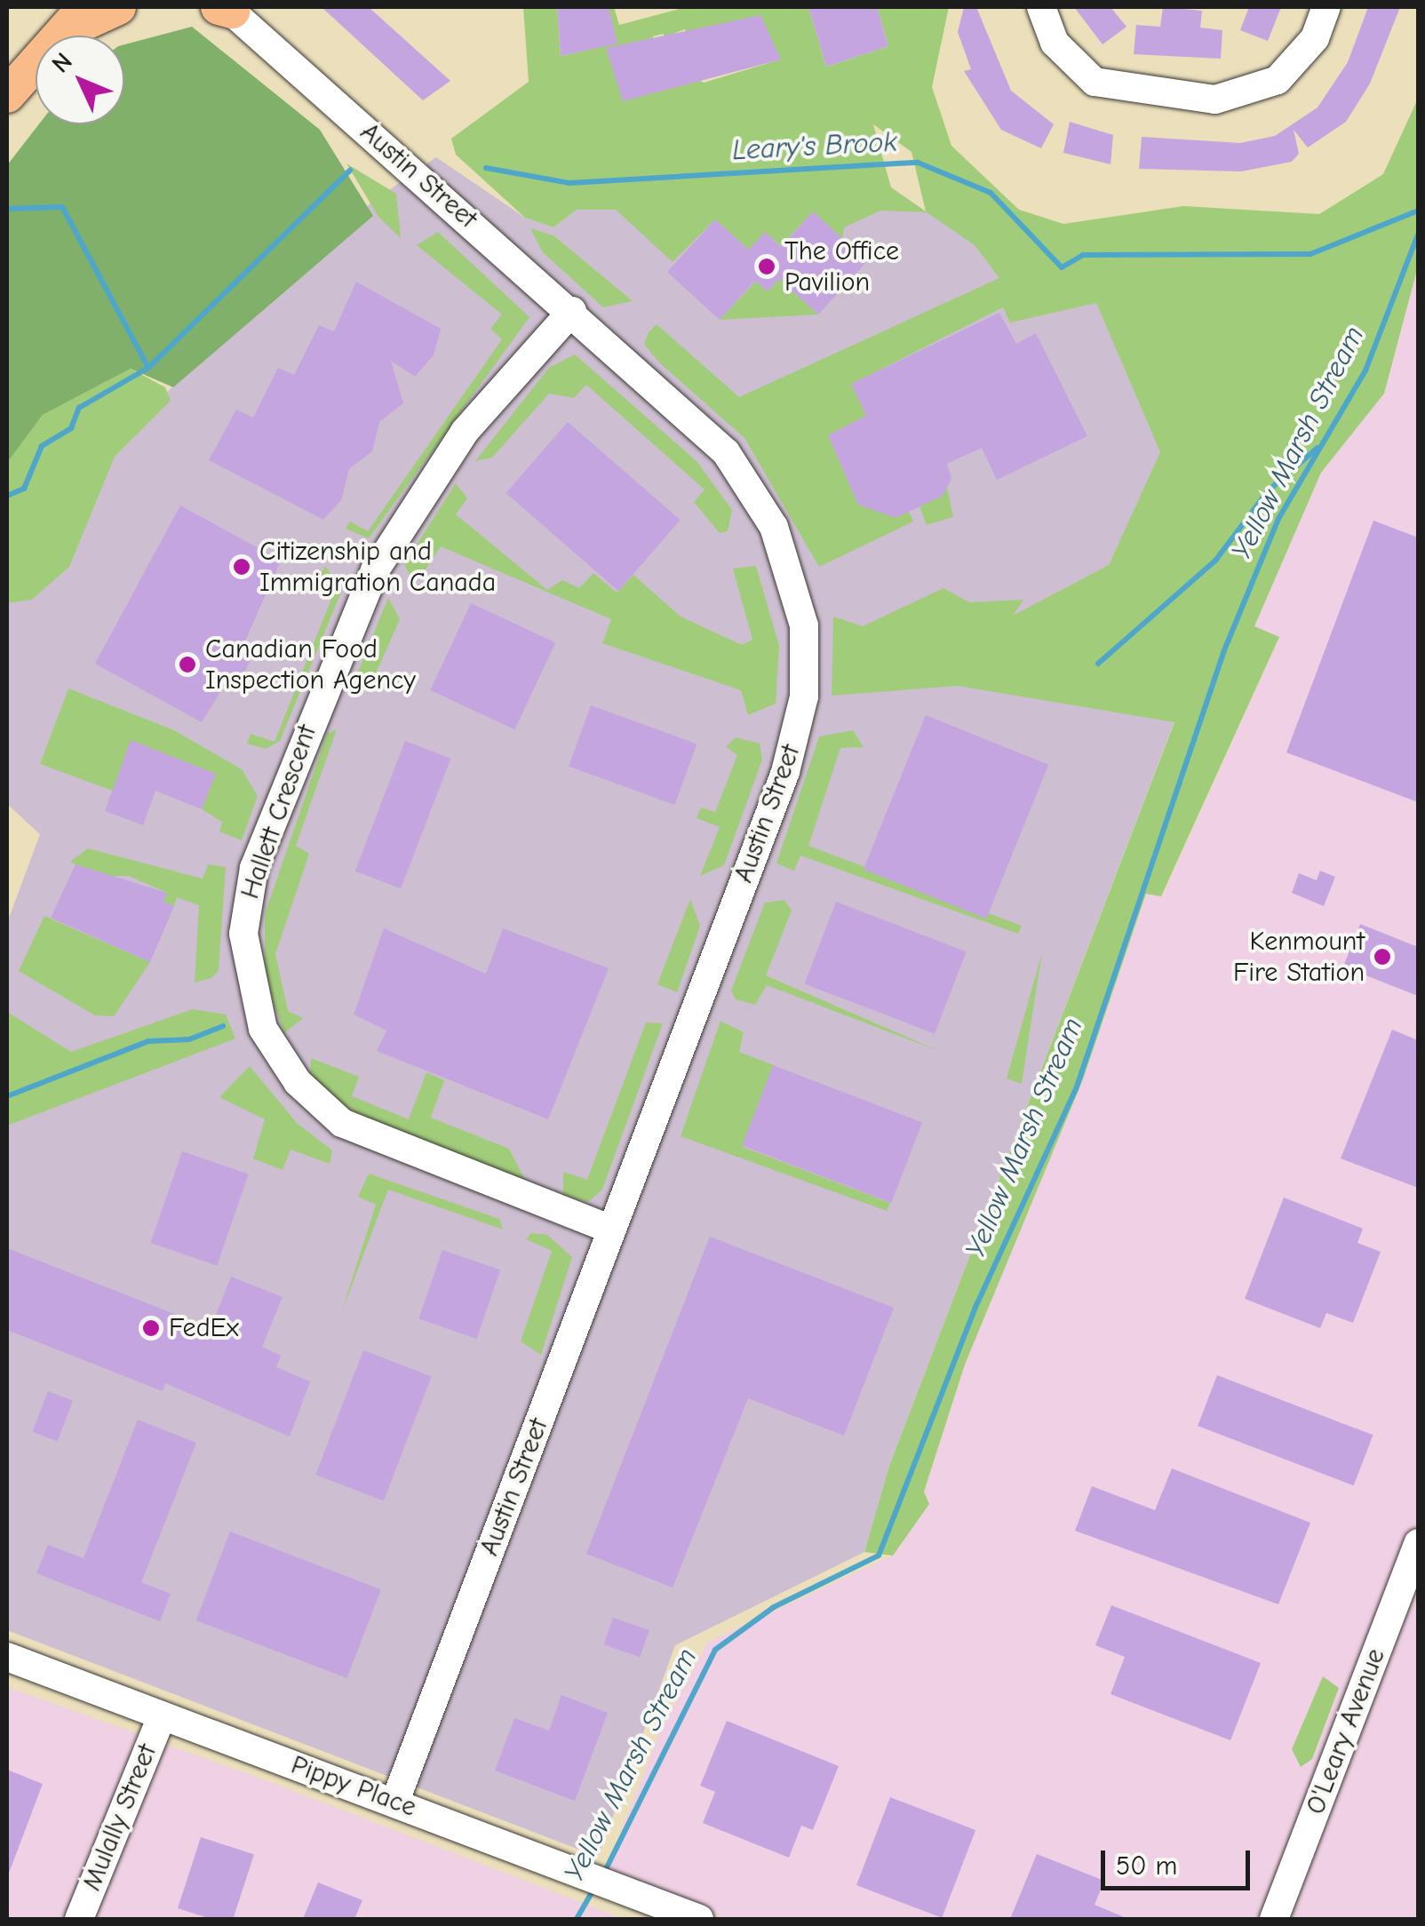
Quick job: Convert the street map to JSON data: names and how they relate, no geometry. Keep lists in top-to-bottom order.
{
  "streets": {
    "street": [
      "Austin Street",
      "Hallett Crescent",
      "O'Leary Avenue",
      "Pippy Place",
      "Mulally Street"
    ]
  },
  "crossings": [
    ["Austin Street", "Hallett Crescent"],
    ["Austin Street", "Pippy Place"],
    ["Pippy Place", "Mulally Street"]
  ],
  "water": ["Leary's Brook", "Yellow Marsh Stream"],
  "places": [
    "The Office Pavilion",
    "Citizenship and Immigration Canada",
    "Canadian Food Inspection Agency",
    "Kenmount Fire Station",
    "FedEx"
  ],
  "scale_bar": "50 m",
  "north": "top left"
}
